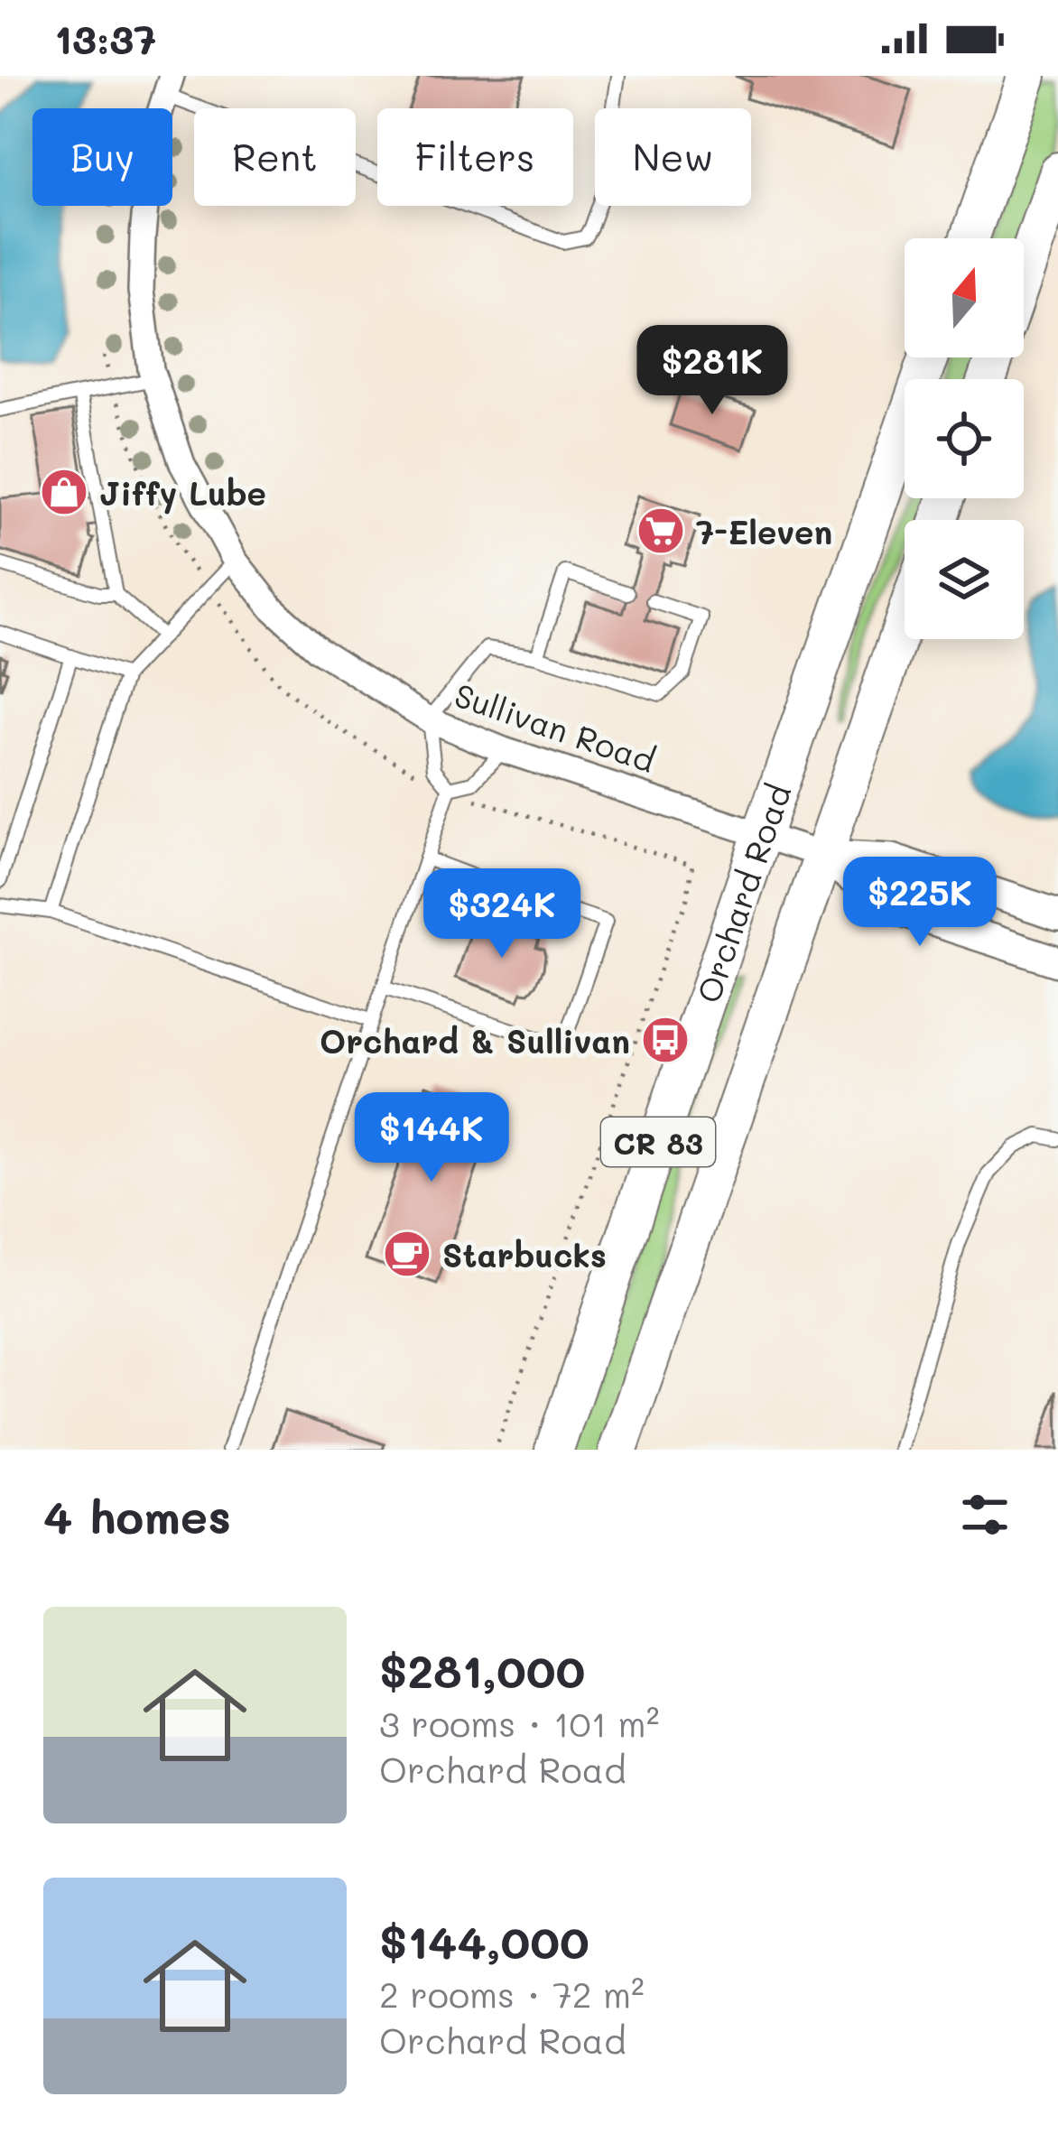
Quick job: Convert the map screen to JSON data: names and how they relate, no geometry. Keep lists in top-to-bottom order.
{
  "streets": {
    "main road": ["Orchard Road", "CR 83"],
    "street": ["Sullivan Road"]
  },
  "crossings": [
    ["Sullivan Road", "Orchard Road"]
  ],
  "places": {
    "shop": ["Jiffy Lube"],
    "supermarket": ["7-Eleven"],
    "bus stop": ["Orchard & Sullivan"],
    "cafe": ["Starbucks"]
  },
  "north": "top",
  "page": {
    "status": "13:37",
    "chip": [
      "Buy",
      "Rent",
      "Filters",
      "New"
    ],
    "price": [
      "$281K",
      "$225K",
      "$324K",
      "$144K"
    ],
    "heading": "4 homes",
    "list": [
      {
        "name": "$281,000",
        "note": "3 rooms · 101 m² · Orchard Road"
      },
      {
        "name": "$144,000",
        "note": "2 rooms · 72 m² · Orchard Road"
      }
    ]
  }
}
